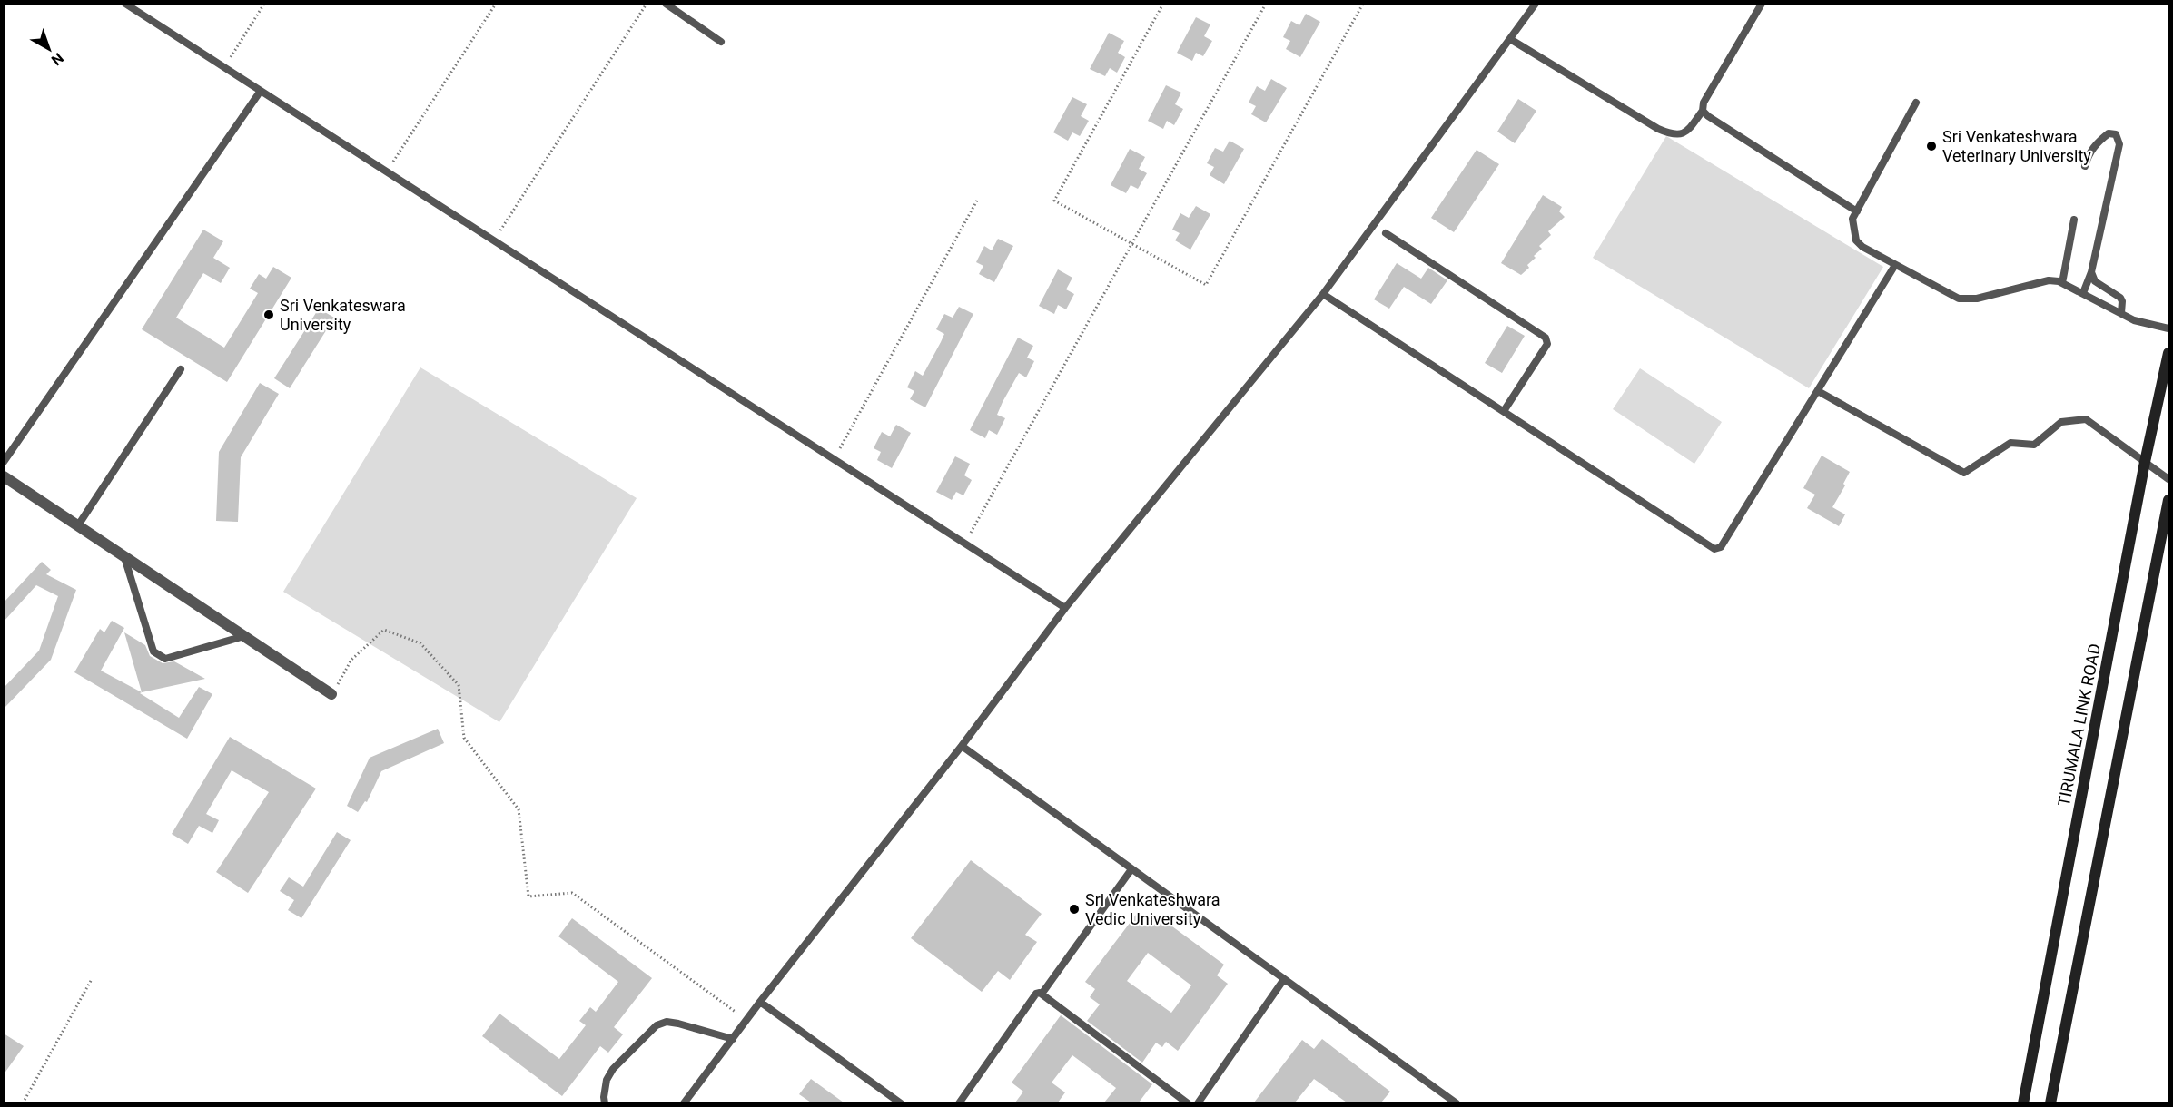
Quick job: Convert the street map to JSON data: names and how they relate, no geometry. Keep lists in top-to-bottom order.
{
  "streets": {
    "street": ["TIRUMALA LINK ROAD"]
  },
  "places": ["Sri Venkateshwara Veterinary University", "Sri Venkateswara University", "Sri Venkateshwara Vedic University"],
  "north": "bottom right"
}
